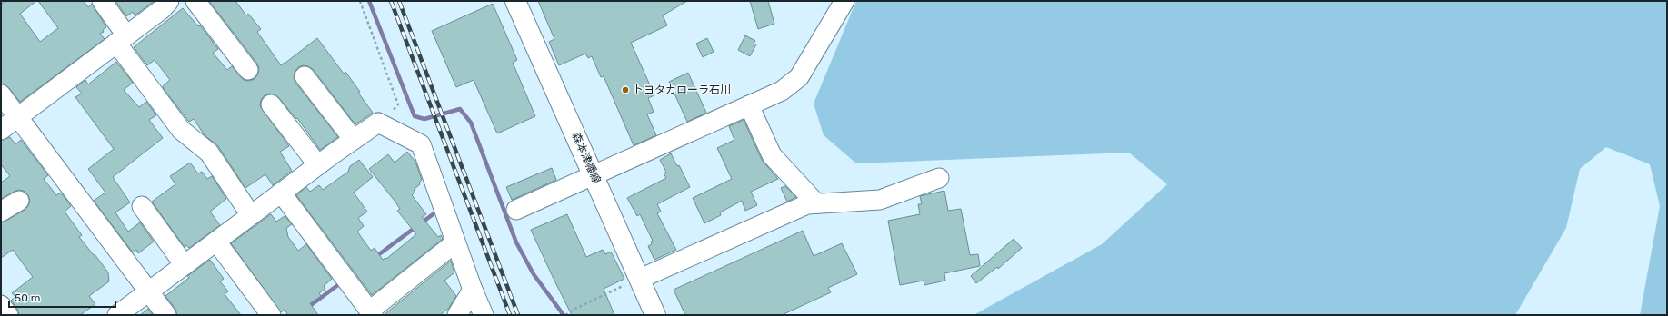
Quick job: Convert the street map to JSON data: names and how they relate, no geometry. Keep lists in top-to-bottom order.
{
  "streets": {
    "main road": ["森本津幡線"]
  },
  "places": ["トヨタカローラ石川"],
  "scale_bar": "50 m"
}
